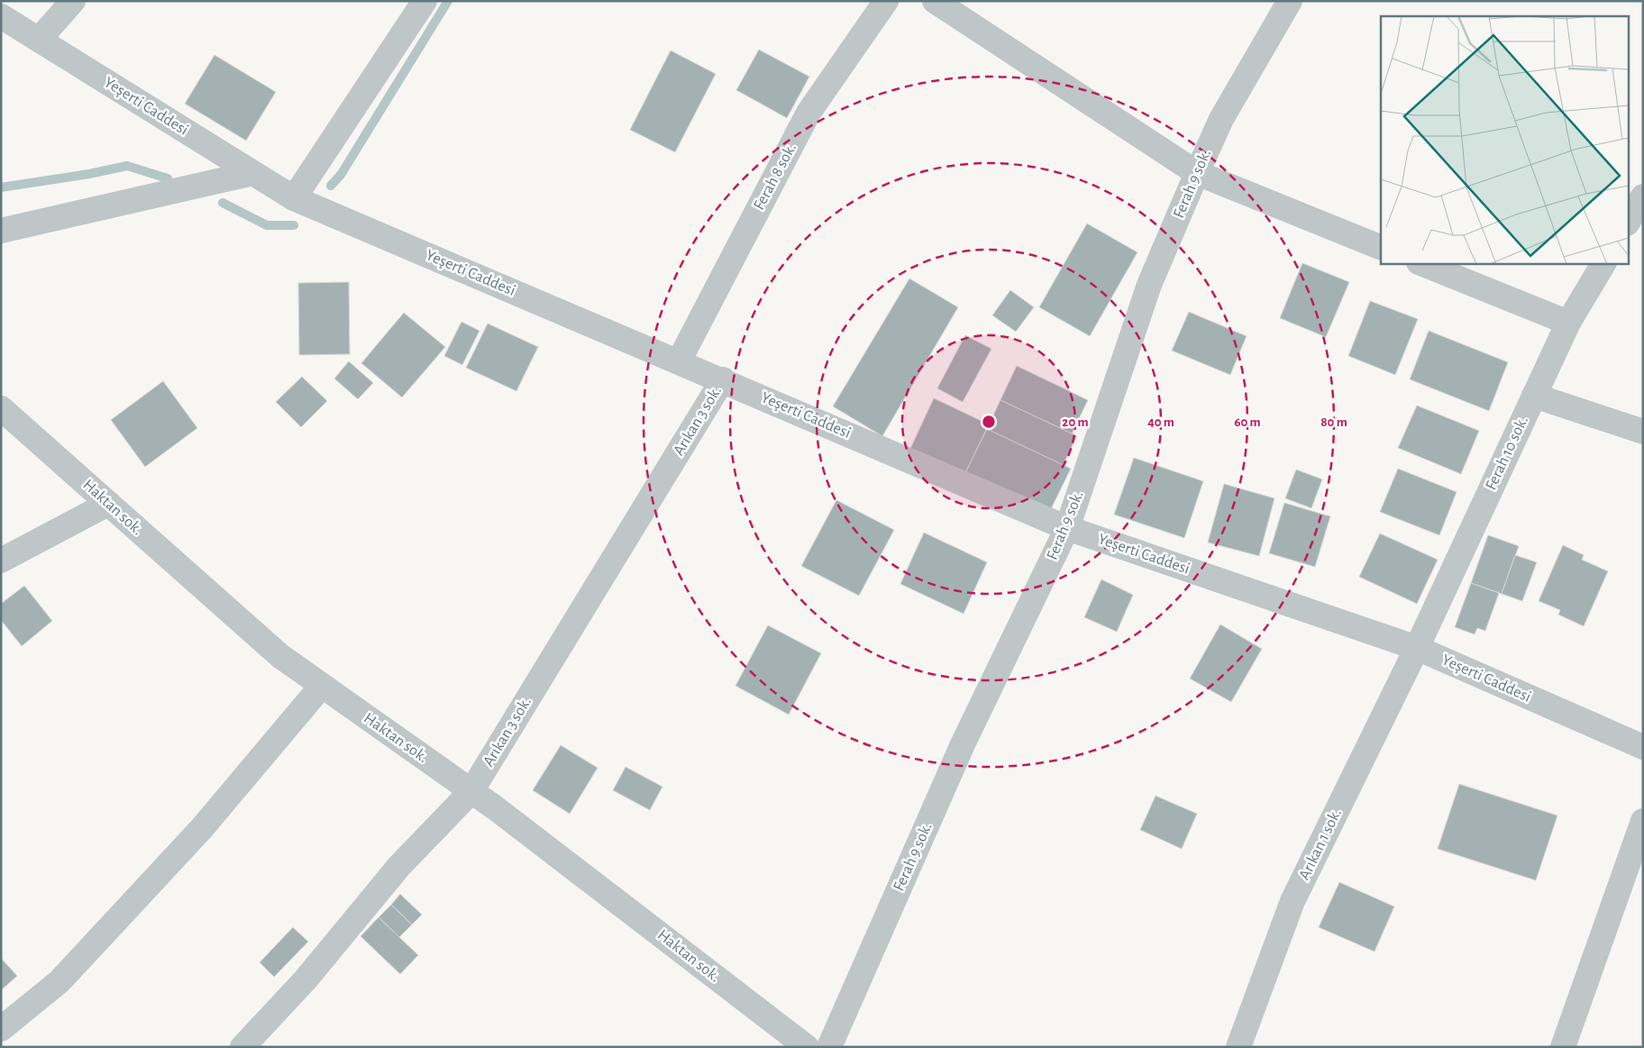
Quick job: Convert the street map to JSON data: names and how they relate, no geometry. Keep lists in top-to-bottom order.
{
  "streets": {
    "street": [
      "Yeşerti Caddesi",
      "Ferah 8 sok.",
      "Ferah 9 sok.",
      "Arıkan 3 sok.",
      "Ferah 10 sok.",
      "Haktan sok.",
      "Arıkan 1 sok."
    ]
  },
  "crossings": [
    ["Yeşerti Caddesi", "Ferah 8 sok."],
    ["Yeşerti Caddesi", "Ferah 9 sok."],
    ["Yeşerti Caddesi", "Arıkan 3 sok."],
    ["Yeşerti Caddesi", "Ferah 10 sok."],
    ["Yeşerti Caddesi", "Arıkan 1 sok."],
    ["Arıkan 3 sok.", "Haktan sok."],
    ["Ferah 10 sok.", "Arıkan 1 sok."]
  ],
  "rings": [
    "20 m",
    "40 m",
    "60 m",
    "80 m"
  ]
}
